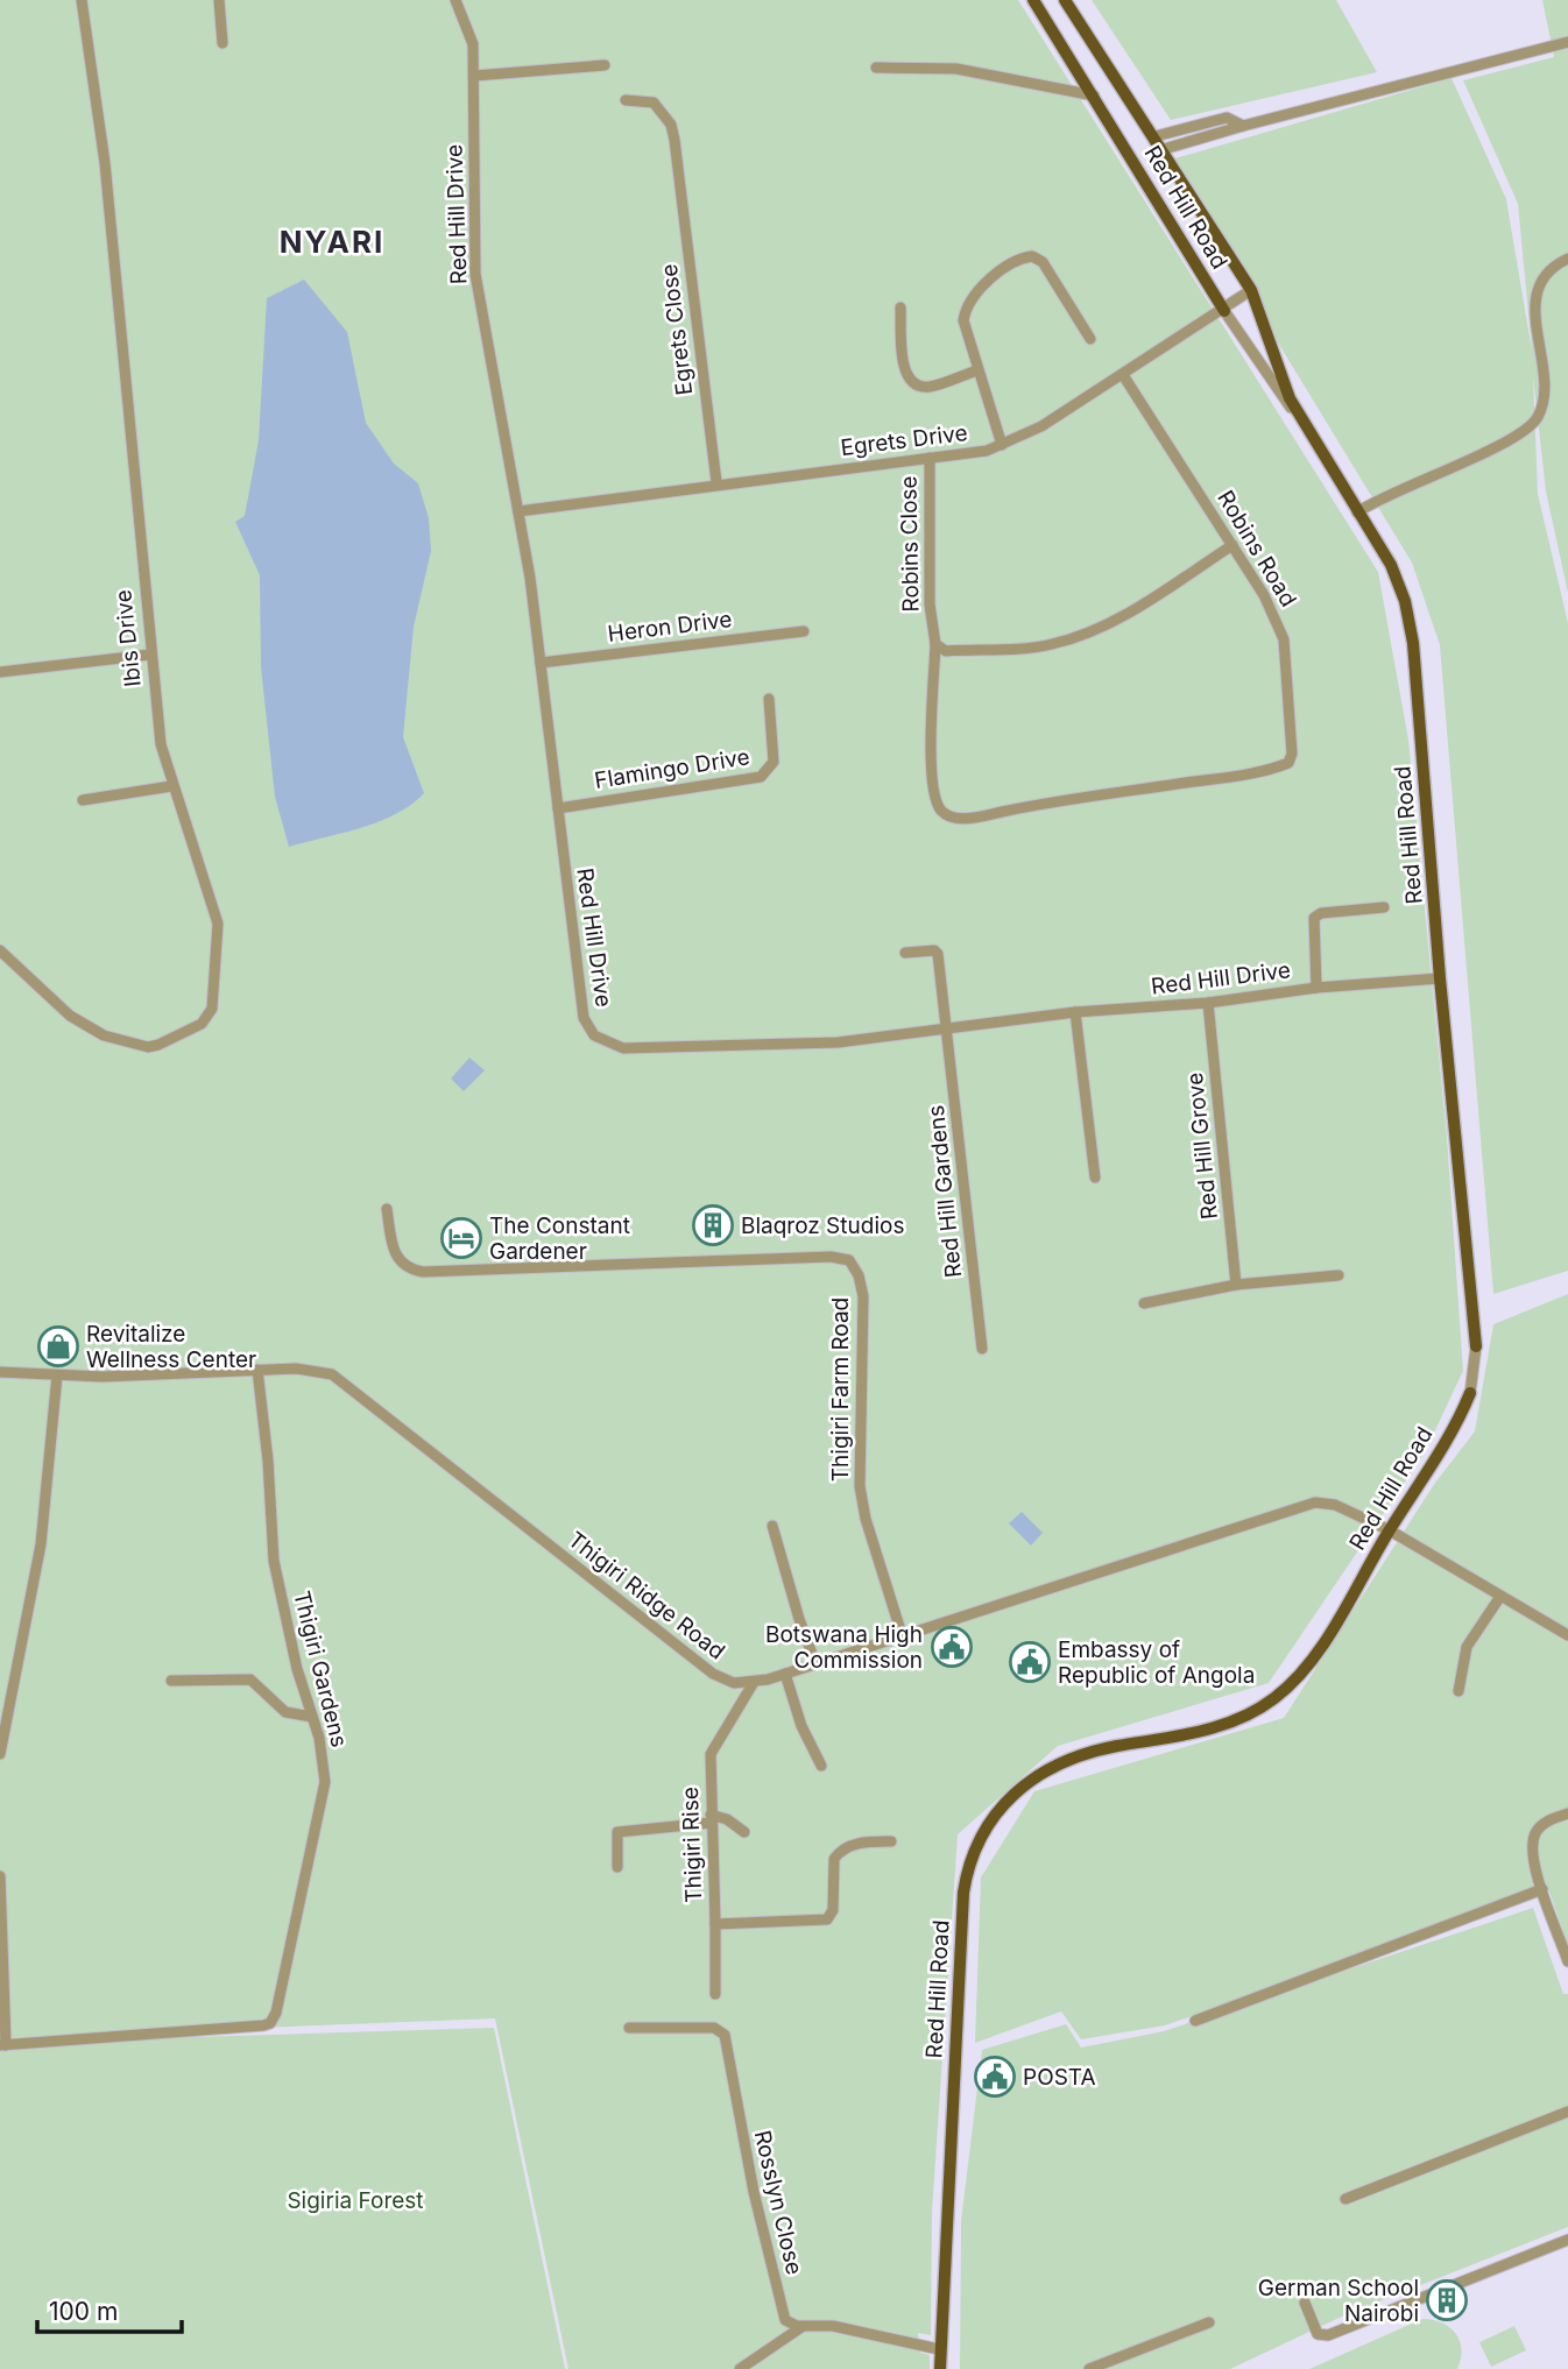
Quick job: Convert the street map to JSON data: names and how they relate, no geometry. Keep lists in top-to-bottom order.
{
  "streets": {
    "main road": ["Red Hill Road"],
    "street": [
      "Red Hill Drive",
      "Egrets Close",
      "Egrets Drive",
      "Robins Close",
      "Robins Road",
      "Heron Drive",
      "Ibis Drive",
      "Flamingo Drive",
      "Red Hill Grove",
      "Red Hill Gardens",
      "Thigiri Farm Road",
      "Thigiri Ridge Road",
      "Thigiri Gardens",
      "Thigiri Rise",
      "Rosslyn Close"
    ]
  },
  "crossings": [
    ["Red Hill Road", "Red Hill Drive"],
    ["Red Hill Road", "Egrets Drive"],
    ["Red Hill Drive", "Egrets Drive"],
    ["Red Hill Drive", "Heron Drive"],
    ["Red Hill Drive", "Flamingo Drive"],
    ["Red Hill Drive", "Red Hill Grove"],
    ["Red Hill Drive", "Red Hill Gardens"],
    ["Egrets Close", "Egrets Drive"],
    ["Egrets Drive", "Robins Close"],
    ["Egrets Drive", "Robins Road"],
    ["Robins Close", "Robins Road"],
    ["Thigiri Ridge Road", "Thigiri Gardens"],
    ["Thigiri Ridge Road", "Thigiri Rise"]
  ],
  "districts": ["NYARI"],
  "parks": ["Sigiria Forest"],
  "places": {
    "building": ["Blaqroz Studios", "German School Nairobi"],
    "hotel": ["The Constant Gardener"],
    "shop": ["Revitalize Wellness Center"],
    "public building": ["Botswana High Commission", "Embassy of Republic of Angola", "POSTA"]
  },
  "scale_bar": "100 m"
}
